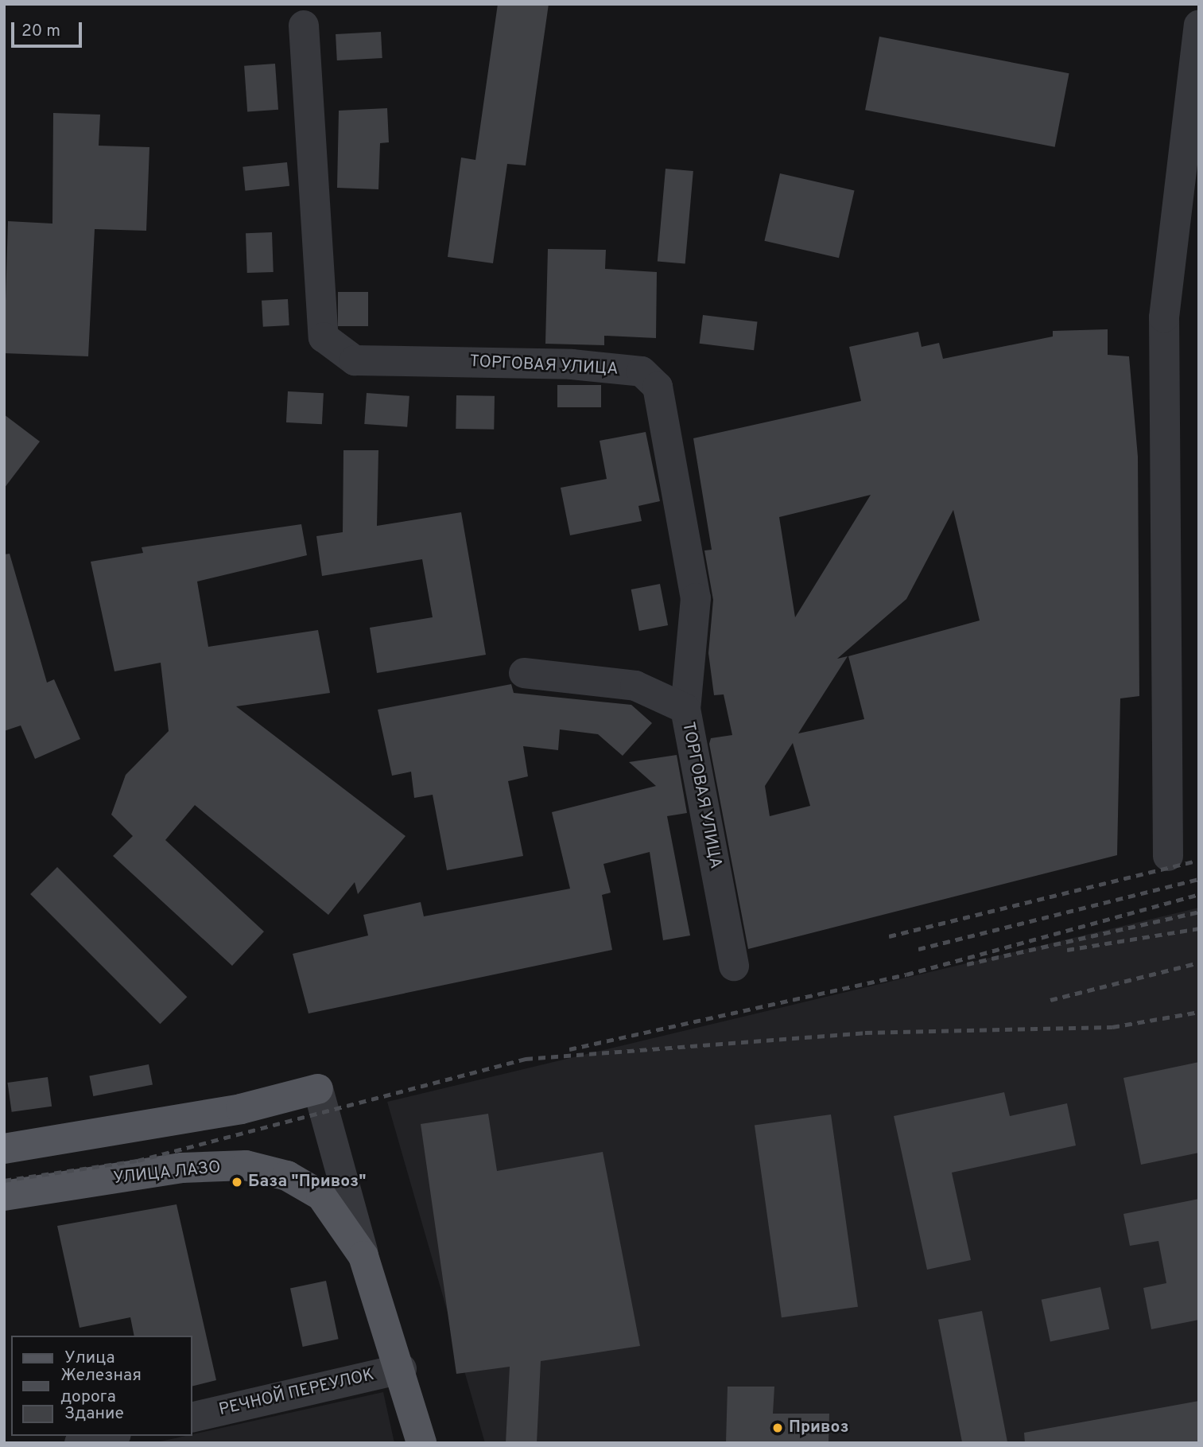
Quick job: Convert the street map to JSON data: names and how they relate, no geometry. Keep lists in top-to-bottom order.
{
  "streets": {
    "main road": ["УЛИЦА ЛАЗО"],
    "street": ["ТОРГОВАЯ УЛИЦА", "РЕЧНОЙ ПЕРЕУЛОК"]
  },
  "crossings": [
    ["УЛИЦА ЛАЗО", "РЕЧНОЙ ПЕРЕУЛОК"]
  ],
  "places": ["База \"Привоз\"", "Привоз"],
  "legend": ["Улица", "Железная дорога", "Здание"],
  "scale_bar": "20 m"
}
